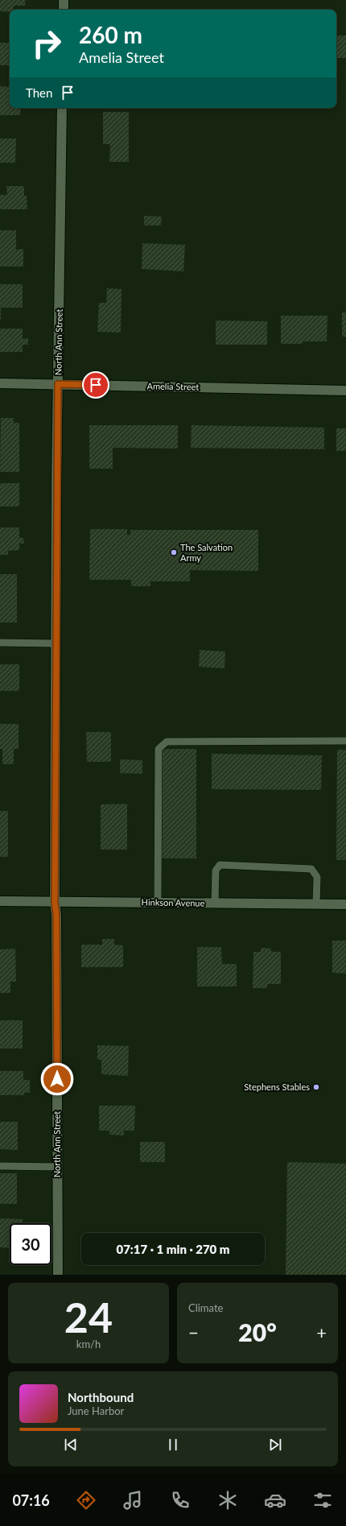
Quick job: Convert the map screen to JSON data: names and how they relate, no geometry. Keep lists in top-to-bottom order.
{
  "streets": {
    "street": ["North Ann Street", "Amelia Street", "Hinkson Avenue"]
  },
  "crossings": [
    ["North Ann Street", "Amelia Street"],
    ["North Ann Street", "Hinkson Avenue"]
  ],
  "places": ["The Salvation Army", "Stephens Stables"],
  "page": {
    "turn": ["260 m", "Amelia Street"],
    "then": "Then",
    "limit": "30",
    "trip": "07:17 · 1 min · 270 m",
    "tile": [
      ["24", "km/h"],
      "Climate"
    ],
    "heat": ["−", "20°", "+"],
    "song": ["Northbound", "June Harbor"],
    "tabs": "07:16"
  }
}
